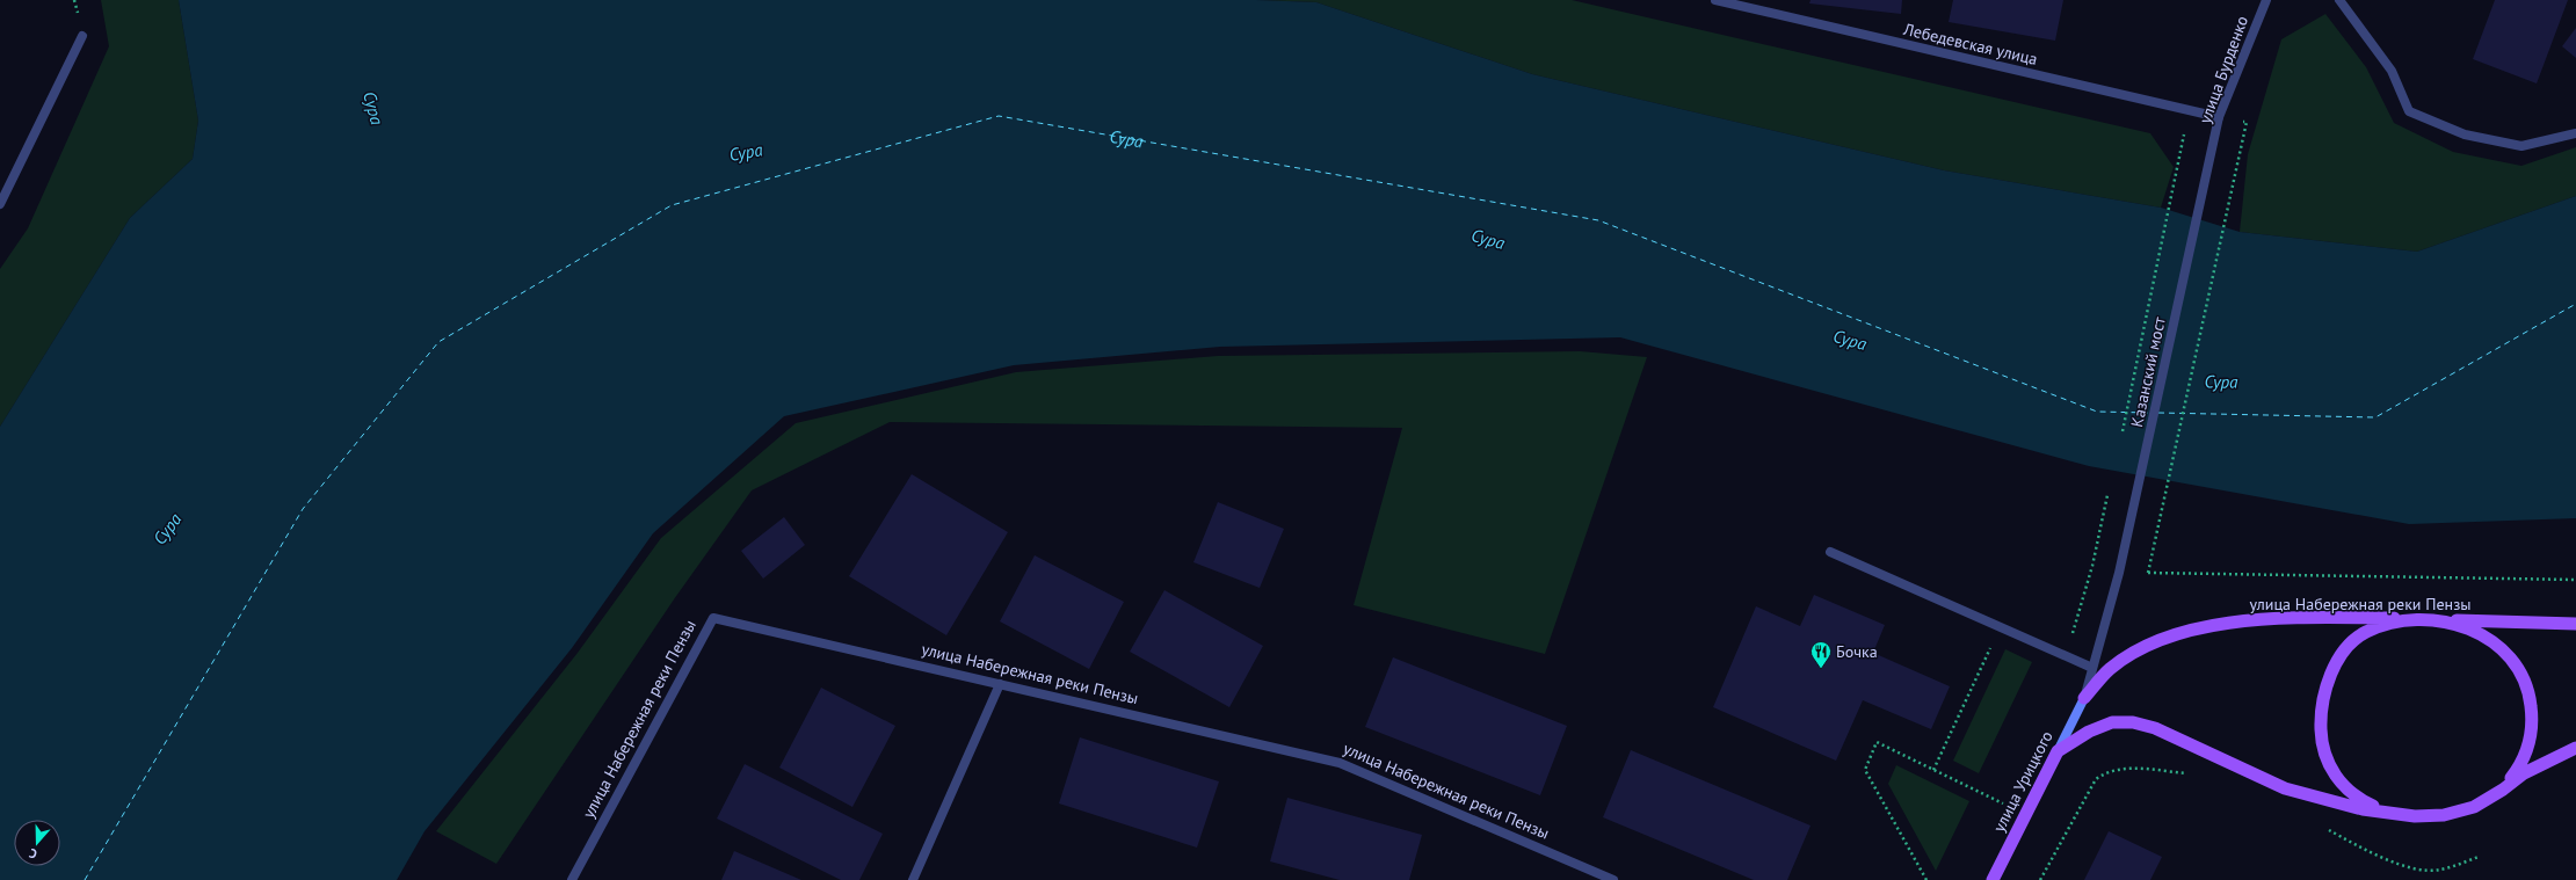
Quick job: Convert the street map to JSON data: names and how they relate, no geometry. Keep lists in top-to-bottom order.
{
  "streets": {
    "main road": ["улица Набережная реки Пензы", "улица Урицкого"],
    "street": ["Лебедевская улица", "улица Бурденко", "Казанский мост"]
  },
  "crossings": [
    ["Лебедевская улица", "улица Бурденко"],
    ["улица Бурденко", "Казанский мост"],
    ["Казанский мост", "улица Набережная реки Пензы"],
    ["Казанский мост", "улица Урицкого"],
    ["улица Набережная реки Пензы", "улица Урицкого"]
  ],
  "water": ["Сура"],
  "places": {
    "restaurant": ["Бочка"]
  },
  "north": "bottom"
}
